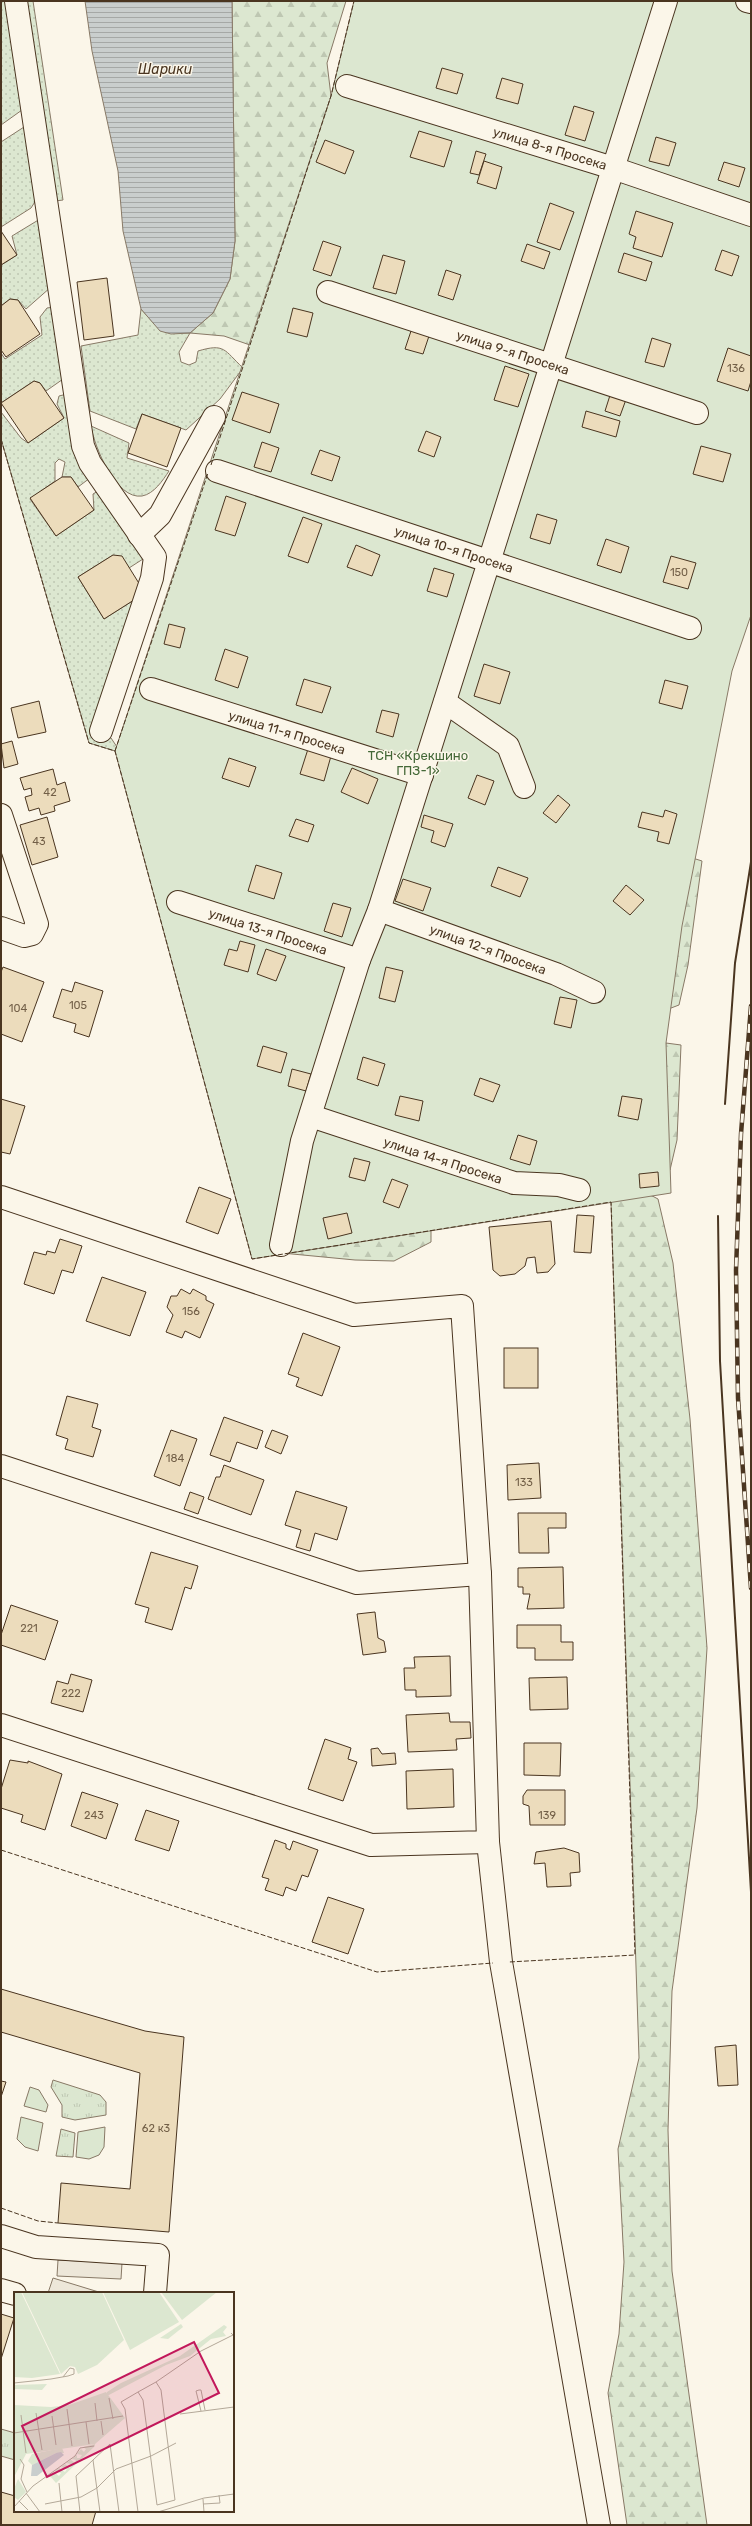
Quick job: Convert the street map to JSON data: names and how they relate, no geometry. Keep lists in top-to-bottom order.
{
  "streets": {
    "street": [
      "улица 8-я Просека",
      "улица 9-я Просека",
      "улица 10-я Просека",
      "улица 11-я Просека",
      "улица 13-я Просека",
      "улица 12-я Просека",
      "улица 14-я Просека"
    ]
  },
  "water": ["Шарики"],
  "parks": ["ТСН «Крекшино ГПЗ-1»"],
  "house_numbers": [
    "136",
    "150",
    "42",
    "43",
    "105",
    "104",
    "156",
    "184",
    "133",
    "221",
    "222",
    "243",
    "139",
    "62 к3"
  ]
}
